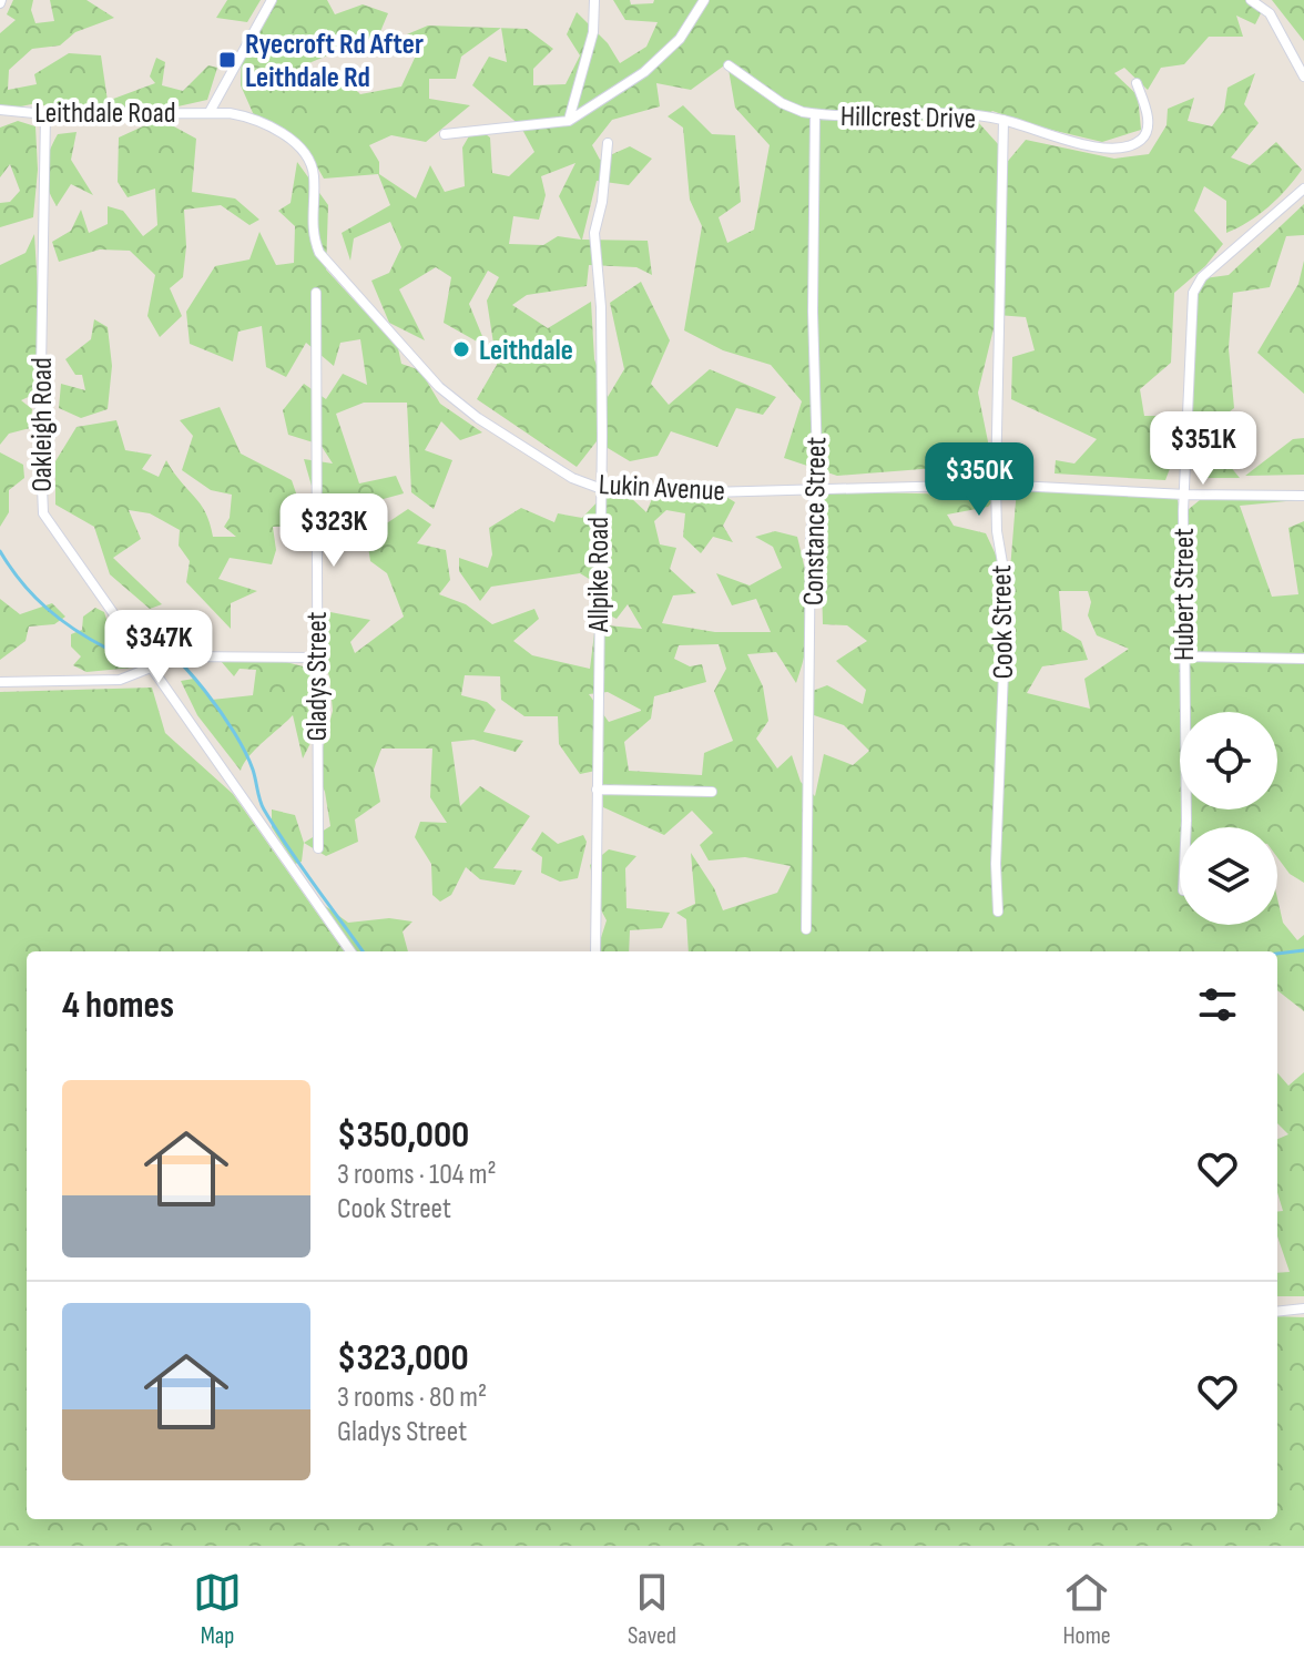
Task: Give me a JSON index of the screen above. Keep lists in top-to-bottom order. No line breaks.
{"streets":{"street":["Leithdale Road","Hillcrest Drive","Oakleigh Road","Lukin Avenue","Constance Street","Allpike Road","Hubert Street","Cook Street","Gladys Street"]},"crossings":[["Leithdale Road","Oakleigh Road"],["Leithdale Road","Lukin Avenue"],["Hillcrest Drive","Constance Street"],["Hillcrest Drive","Cook Street"],["Lukin Avenue","Constance Street"],["Lukin Avenue","Allpike Road"],["Lukin Avenue","Hubert Street"],["Lukin Avenue","Cook Street"]],"places":{"transit":["Ryecroft Rd After Leithdale Rd"],"other":["Leithdale"]},"page":{"price":["$351K","$350K","$323K","$347K"],"heading":"4 homes","list":[{"name":"$350,000","note":"3 rooms · 104 m² · Cook Street"},{"name":"$323,000","note":"3 rooms · 80 m² · Gladys Street"}],"tabs":["Map","Saved","Home"]}}
